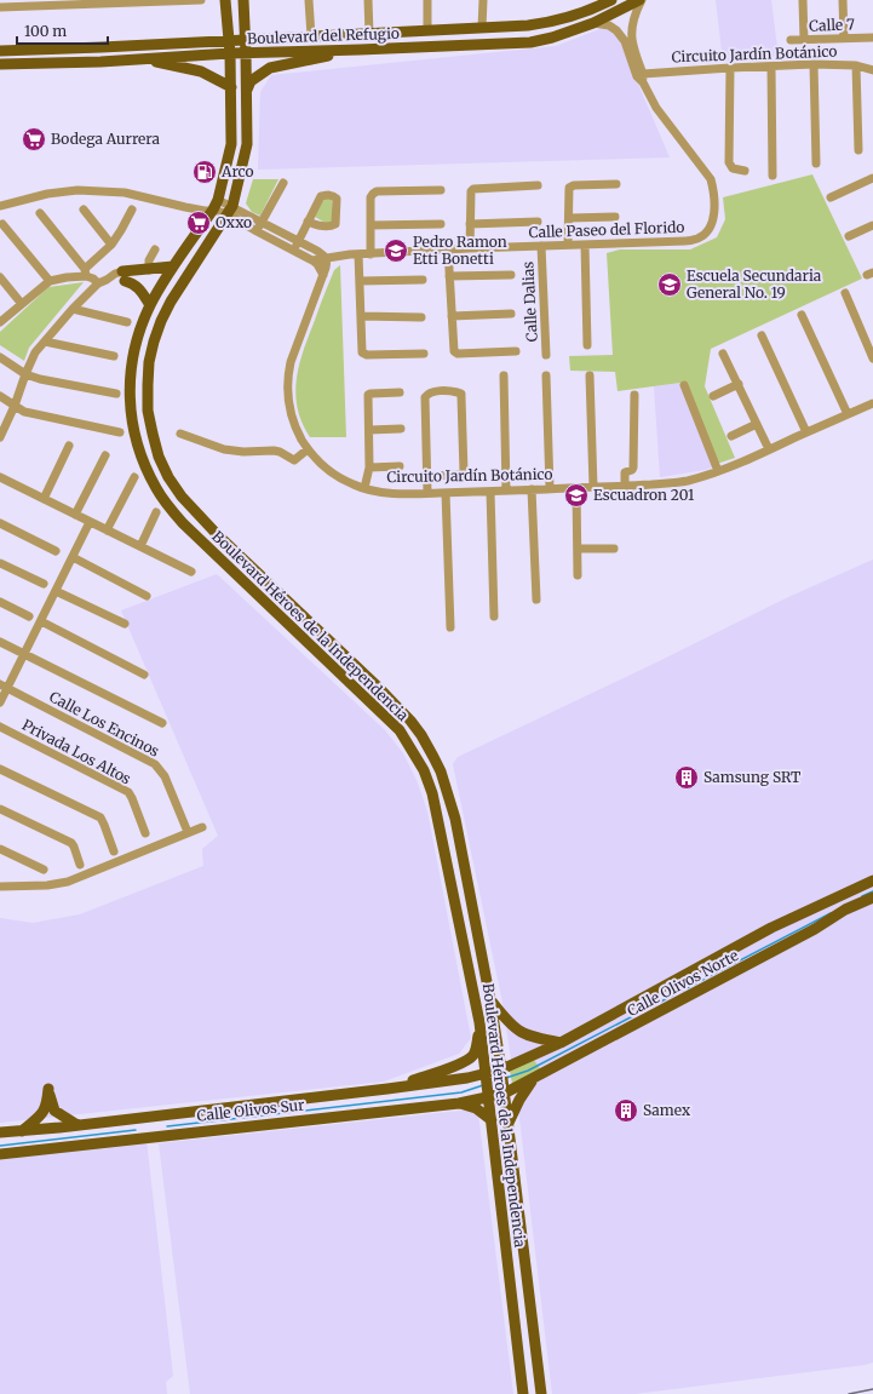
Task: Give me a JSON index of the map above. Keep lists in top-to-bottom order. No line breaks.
{"streets":{"main road":["Boulevard del Refugio","Boulevard Héroes de la Independencia","Calle Olivos Norte","Calle Olivos Sur"],"street":["Calle 7","Circuito Jardín Botánico","Calle Paseo del Florido","Calle Dalias","Calle Los Encinos","Privada Los Altos"]},"crossings":[["Boulevard del Refugio","Boulevard Héroes de la Independencia"],["Circuito Jardín Botánico","Calle Paseo del Florido"],["Calle Paseo del Florido","Calle Dalias"],["Boulevard Héroes de la Independencia","Calle Olivos Norte"],["Boulevard Héroes de la Independencia","Calle Olivos Sur"],["Calle Olivos Norte","Calle Olivos Sur"]],"places":{"supermarket":["Bodega Aurrera","Oxxo"],"fuel station":["Arco"],"school or university":["Pedro Ramon Etti Bonetti","Escuela Secundaria General No. 19","Escuadron 201"],"building":["Samsung SRT","Samex"]},"scale_bar":"100 m"}
